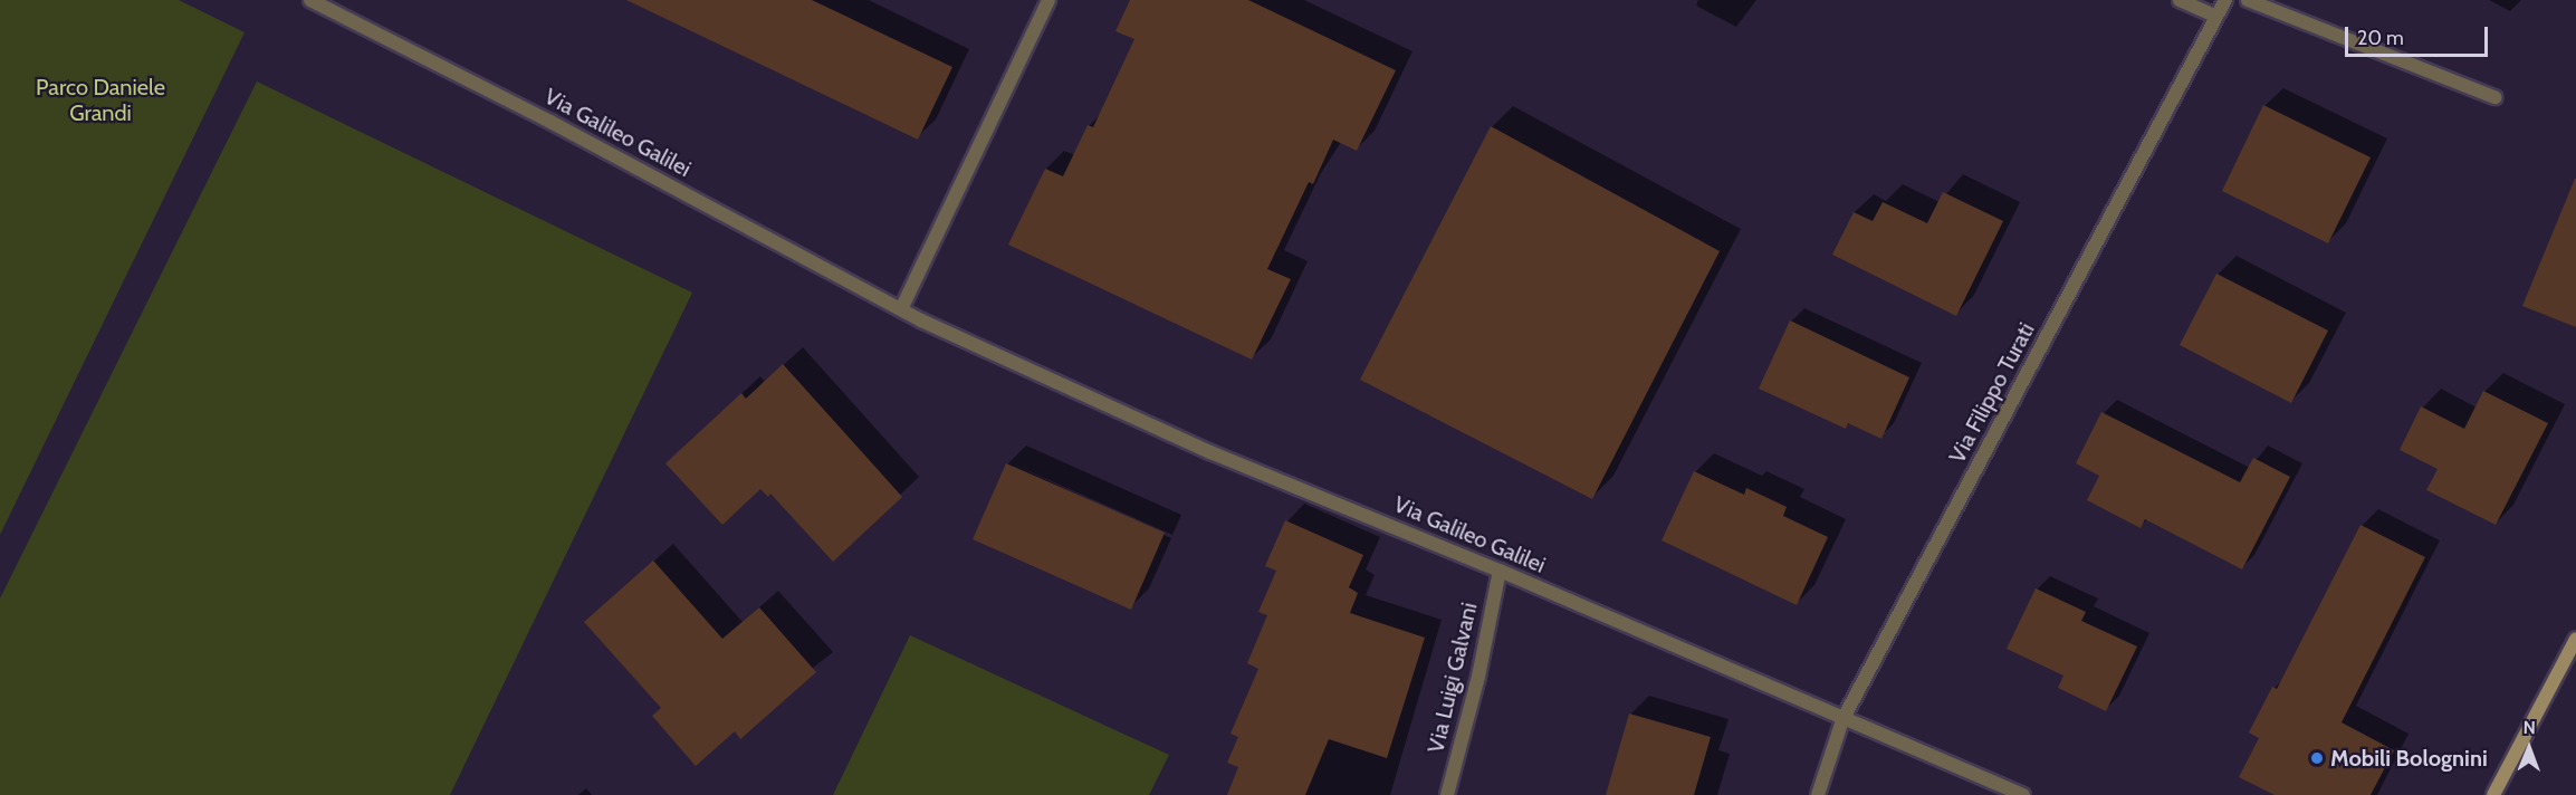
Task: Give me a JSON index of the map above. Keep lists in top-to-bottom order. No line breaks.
{"streets":{"street":["Via Galileo Galilei","Via Filippo Turati","Via Luigi Galvani"]},"crossings":[["Via Galileo Galilei","Via Filippo Turati"],["Via Galileo Galilei","Via Luigi Galvani"]],"parks":["Parco Daniele Grandi"],"places":["Mobili Bolognini"],"scale_bar":"20 m","north":"top"}
